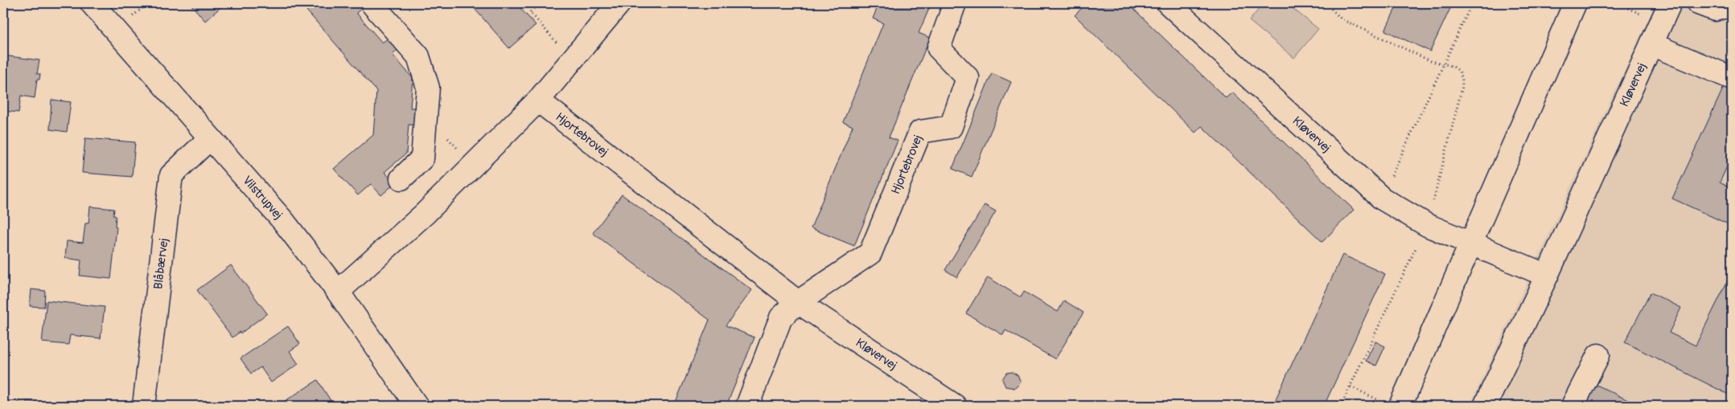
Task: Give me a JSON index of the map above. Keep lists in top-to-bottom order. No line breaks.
{"streets":{"street":["Kløvervej","Hjortebrovej","Vilstrupvej","Blåbærvej"]},"crossings":[["Kløvervej","Hjortebrovej"],["Vilstrupvej","Blåbærvej"]]}
